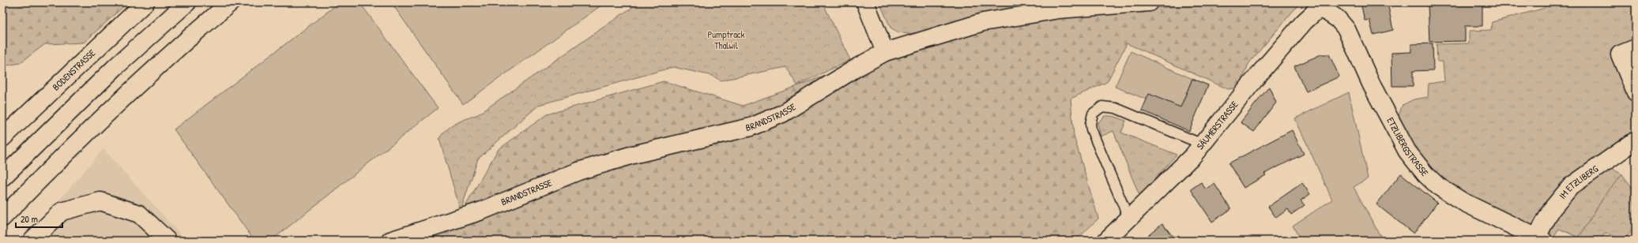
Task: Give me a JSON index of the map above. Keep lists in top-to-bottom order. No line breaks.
{"streets":{"main road":["BODENSTRASSE","BRANDSTRASSE","SÄUMERSTRASSE","ETZLIBERGSTRASSE","IM ETZLIBERG"]},"crossings":[["SÄUMERSTRASSE","ETZLIBERGSTRASSE"],["ETZLIBERGSTRASSE","IM ETZLIBERG"]],"parks":["Pumptrack Thalwil"],"scale_bar":"20 m"}
